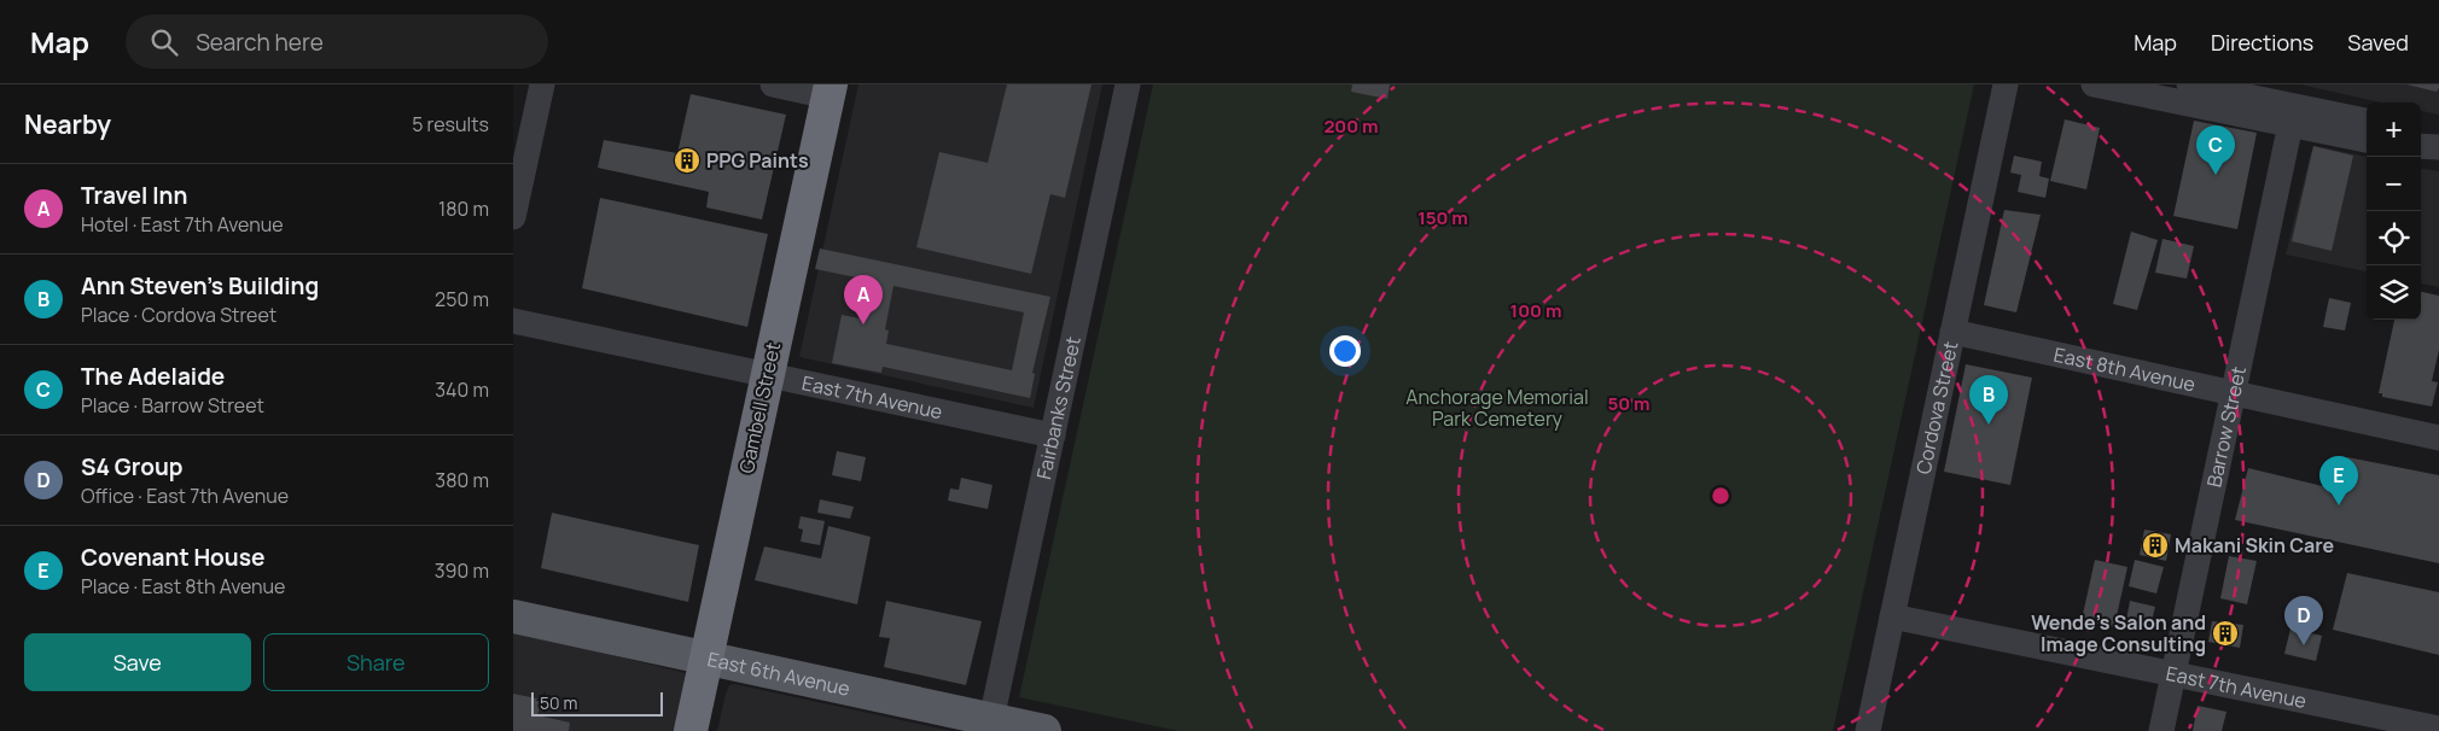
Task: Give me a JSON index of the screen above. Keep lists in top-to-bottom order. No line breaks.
{"streets":{"highway":["Gambell Street"],"main road":["East 6th Avenue"],"street":["East 8th Avenue","East 7th Avenue","Fairbanks Street","Cordova Street","Barrow Street"]},"crossings":[["East 8th Avenue","Cordova Street"],["East 8th Avenue","Barrow Street"],["East 7th Avenue","Gambell Street"],["East 7th Avenue","Fairbanks Street"],["East 7th Avenue","Cordova Street"],["East 7th Avenue","Barrow Street"],["Gambell Street","East 6th Avenue"],["Fairbanks Street","East 6th Avenue"]],"parks":["Anchorage Memorial Park Cemetery"],"places":{"building":["PPG Paints","Makani Skin Care","Wende's Salon and Image Consulting"]},"scale_bar":"50 m","page":{"header":"Map","search":"Search here","nav":["Map","Directions","Saved"],"heading":["Nearby","5 results"],"map_buttons":["+","−"],"pins":["C","A","B","E","D"],"list":[{"mark":"A","name":"Travel Inn","note":"Hotel · East 7th Avenue","value":"180 m"},{"mark":"B","name":"Ann Steven's Building","note":"Place · Cordova Street","value":"250 m"},{"mark":"C","name":"The Adelaide","note":"Place · Barrow Street","value":"340 m"},{"mark":"D","name":"S4 Group","note":"Office · East 7th Avenue","value":"380 m"},{"mark":"E","name":"Covenant House","note":"Place · East 8th Avenue","value":"390 m"}],"buttons":["Save","Share"],"scale":"50 m"},"rings":["200 m","150 m","100 m","50 m"]}
